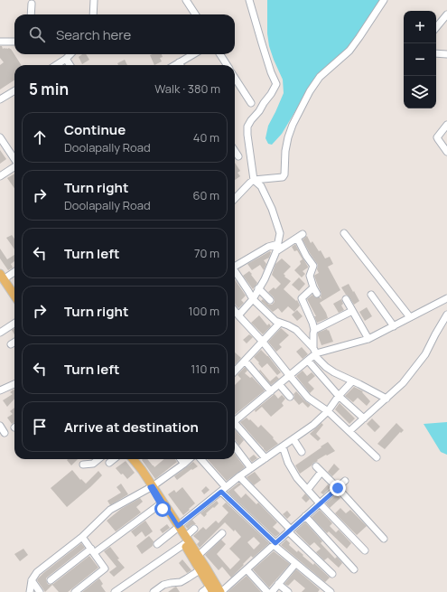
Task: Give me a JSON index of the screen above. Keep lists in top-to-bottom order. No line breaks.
{"page":{"map_buttons":["+","−"],"search":"Search here","heading":["5 min","Walk · 380 m"],"list":[["Continue","Doolapally Road","40 m"],["Turn right","Doolapally Road","60 m"],["Turn left","70 m"],["Turn right","100 m"],["Turn left","110 m"],"Arrive at destination"]}}
